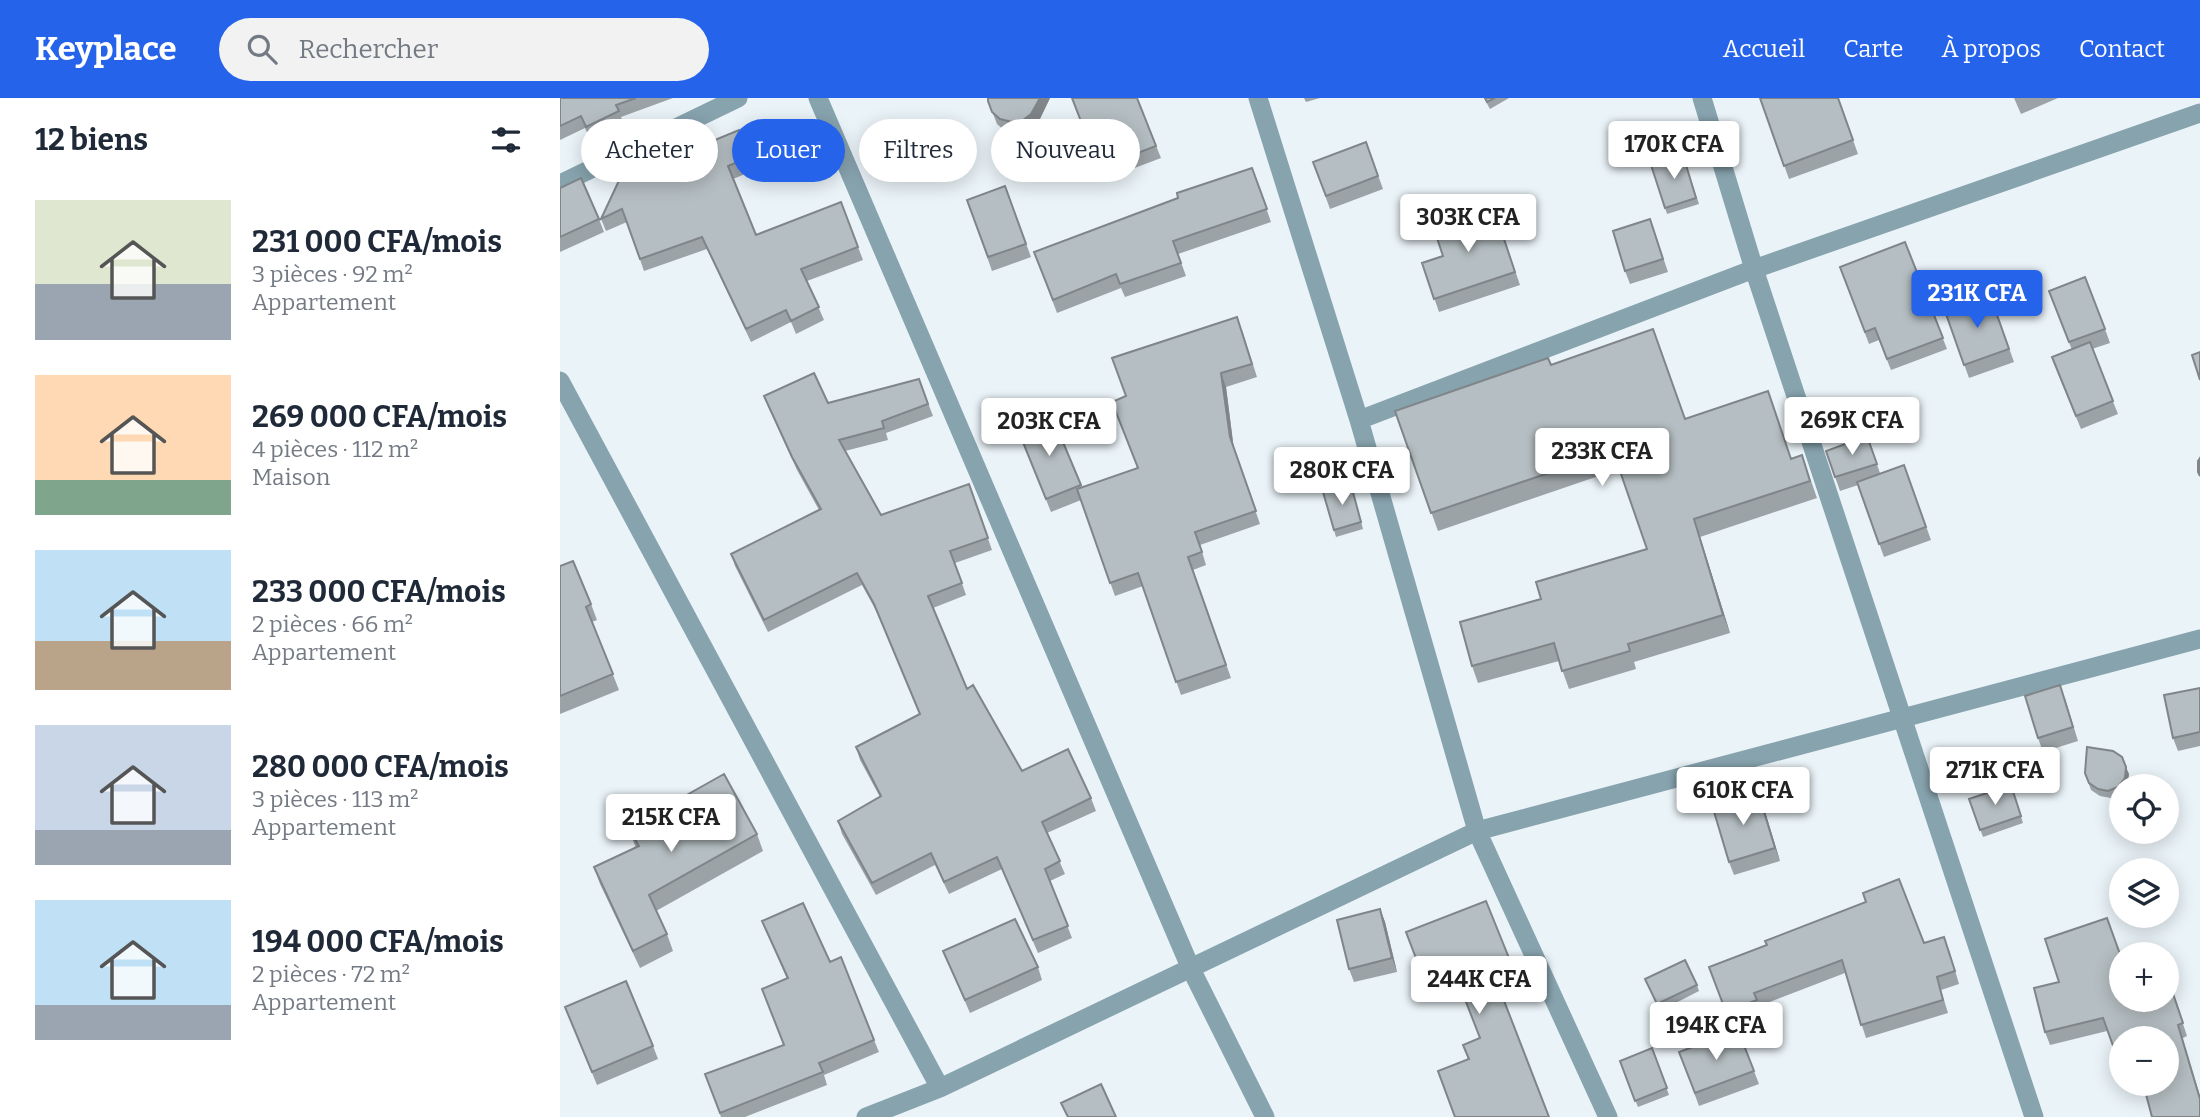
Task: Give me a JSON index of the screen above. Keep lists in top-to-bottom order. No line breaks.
{"page":{"header":"Keyplace","search":"Rechercher","nav":["Accueil","Carte","À propos","Contact"],"heading":"12 biens","chip":["Acheter","Louer","Filtres","Nouveau"],"price":["170K CFA","303K CFA","231K CFA","269K CFA","203K CFA","233K CFA","280K CFA","271K CFA","610K CFA","215K CFA","244K CFA","194K CFA"],"list":[{"name":"231 000 CFA/mois","note":"3 pièces · 92 m² · Appartement"},{"name":"269 000 CFA/mois","note":"4 pièces · 112 m² · Maison"},{"name":"233 000 CFA/mois","note":"2 pièces · 66 m² · Appartement"},{"name":"280 000 CFA/mois","note":"3 pièces · 113 m² · Appartement"},{"name":"194 000 CFA/mois","note":"2 pièces · 72 m² · Appartement"}],"map_buttons":["+","−"]}}
